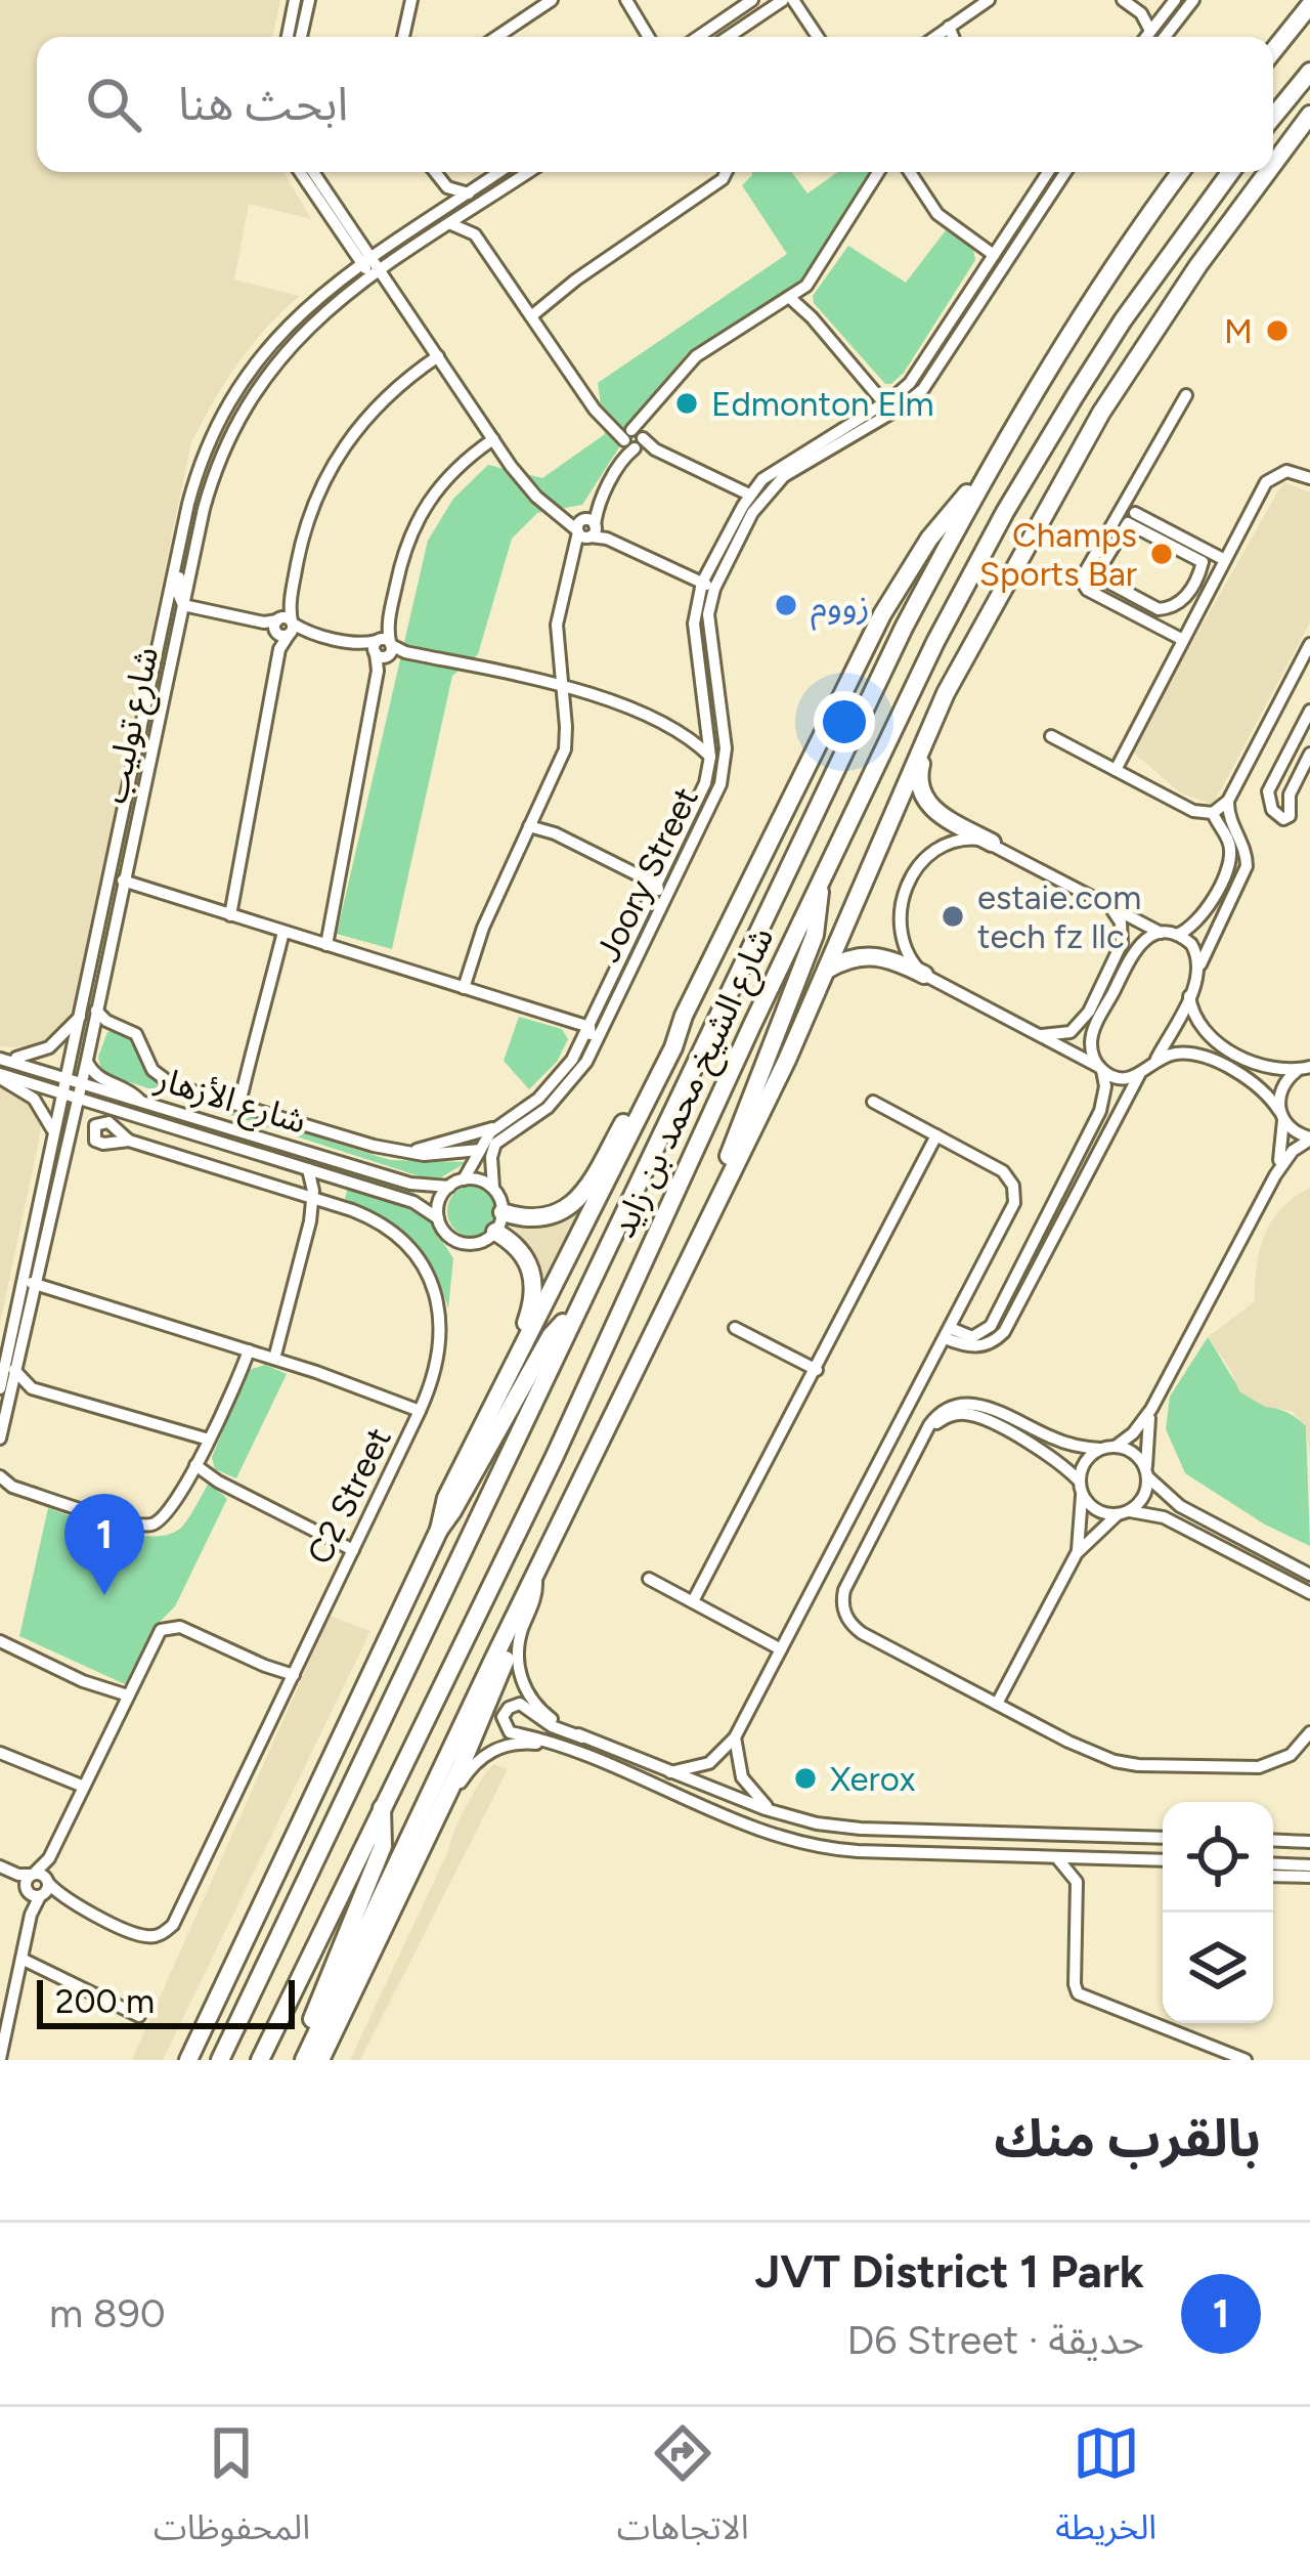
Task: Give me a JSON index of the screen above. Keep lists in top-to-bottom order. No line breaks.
{"streets":{"highway":["شارع الشيخ محمد بن زايد"],"street":["شارع توليب","Joory Street","شارع الأزهار","C2 Street"]},"crossings":[["شارع توليب","شارع الأزهار"],["Joory Street","شارع الأزهار"]],"places":["M","Edmonton Elm","Champs Sports Bar","زووم","estaie.com tech fz llc","Xerox"],"scale_bar":"200 m","page":{"search":"ابحث هنا","pins":"1","scale":"200 m","heading":"بالقرب منك","list":[{"mark":"1","name":"JVT District 1 Park","note":"حديقة · D6 Street","value":"890 m"}],"nav":["الخريطة","الاتجاهات","المحفوظات"]}}
